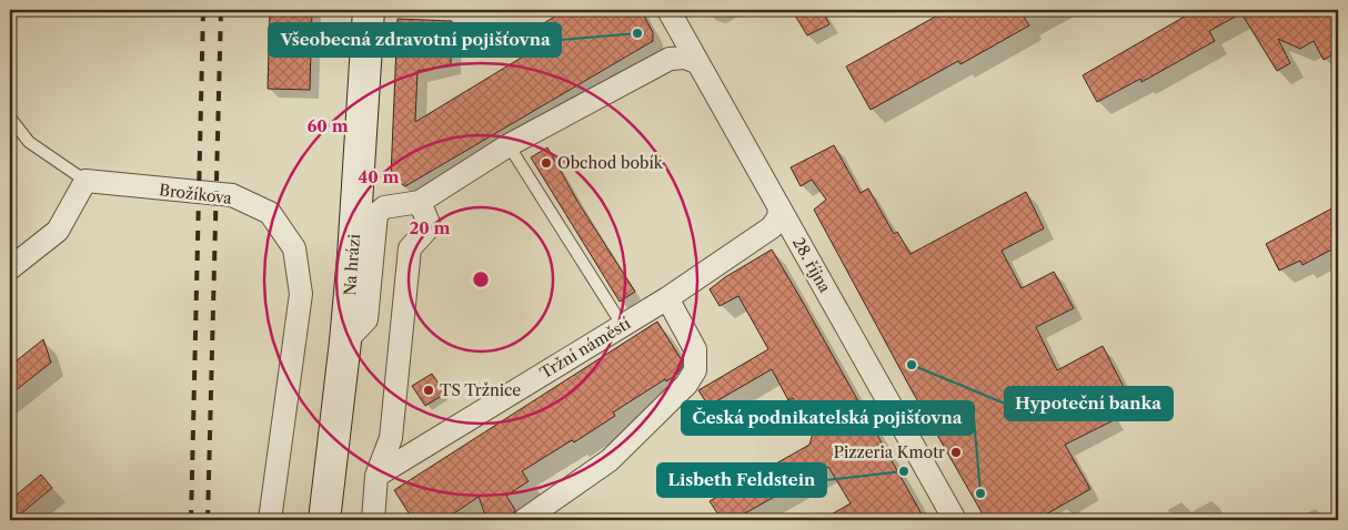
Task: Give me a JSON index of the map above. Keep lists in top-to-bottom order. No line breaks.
{"streets":{"main road":["Na hrázi"],"street":["Brožíkova","28. října","Tržní náměstí"]},"crossings":[["28. října","Tržní náměstí"]],"places":["Všeobecná zdravotní pojišťovna","Obchod bobík","Hypoteční banka","TS Tržnice","Pizzeria Kmotr","Lisbeth Feldstein","Česká podnikatelská pojišťovna"],"rings":["60 m","40 m","20 m"]}
